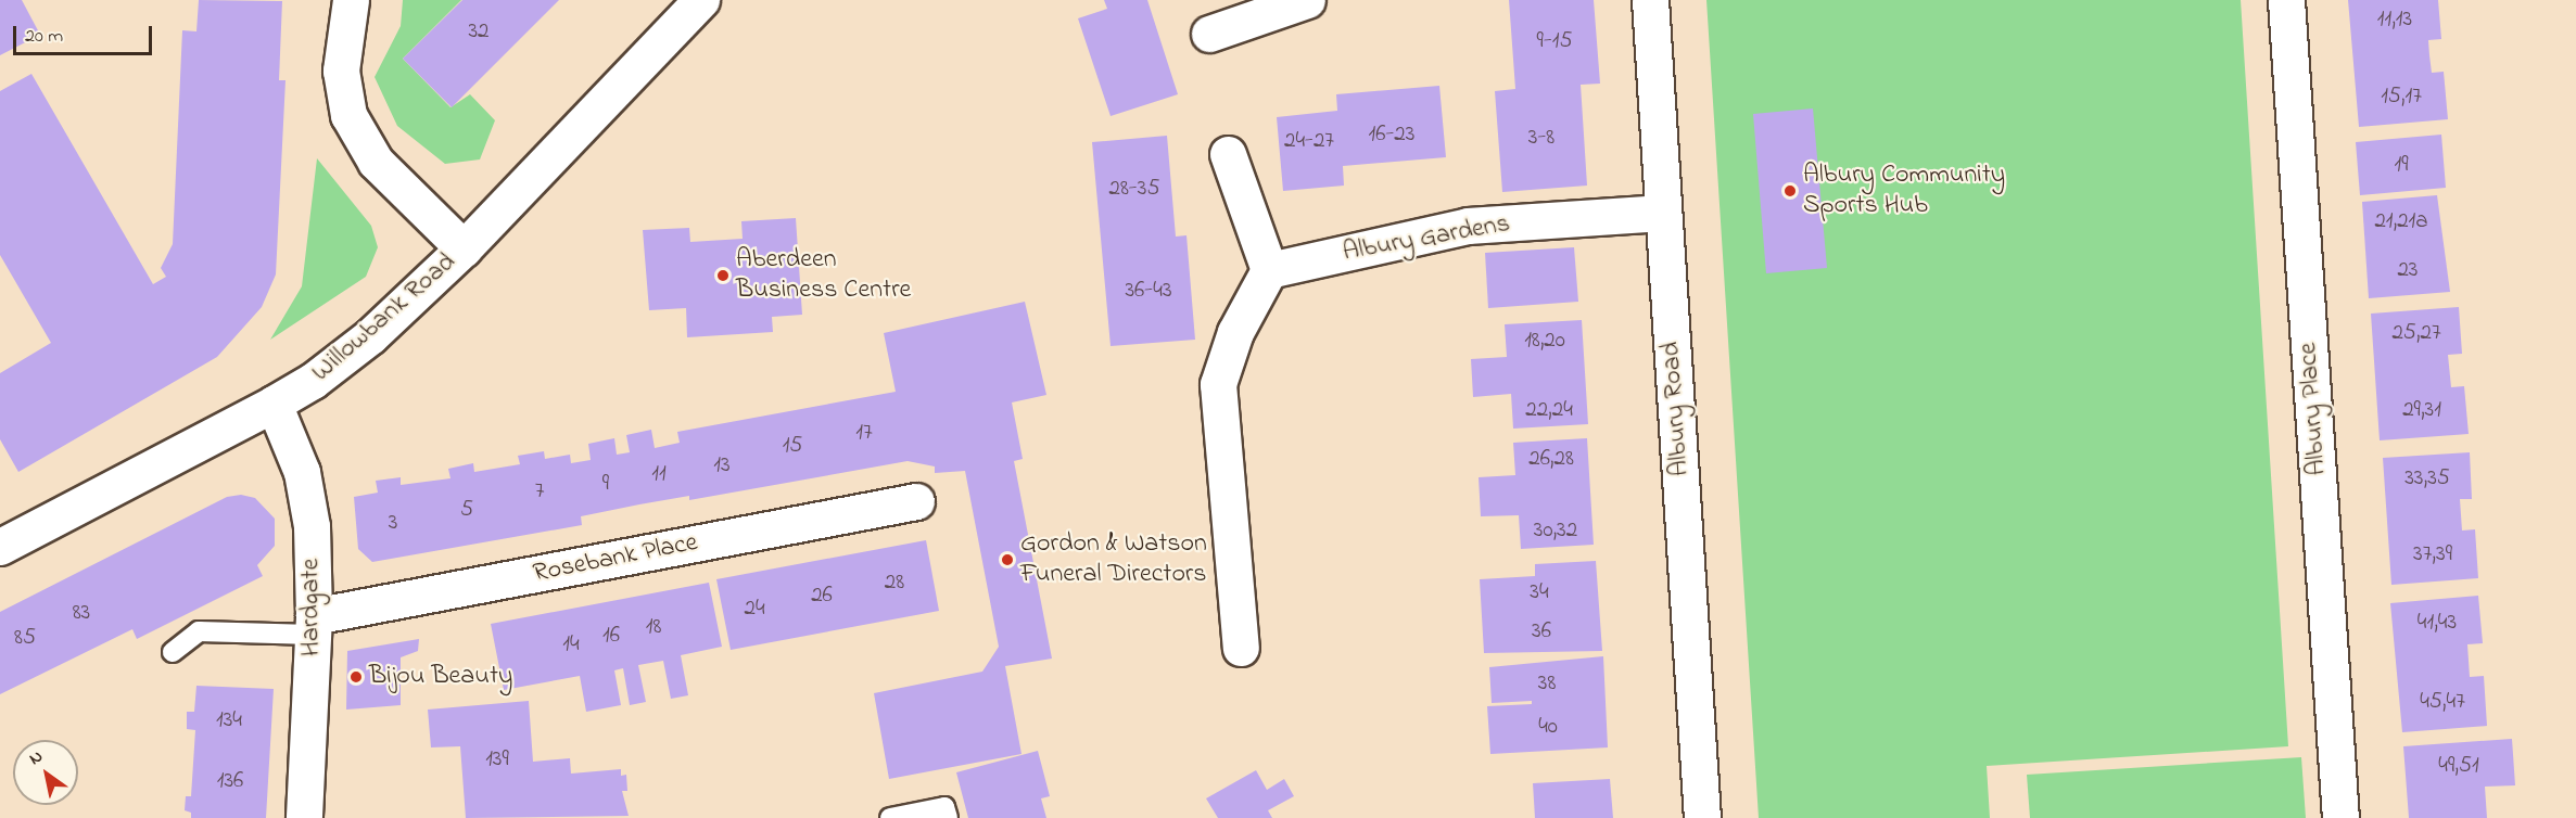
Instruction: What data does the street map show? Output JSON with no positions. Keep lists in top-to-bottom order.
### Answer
{
  "streets": {
    "street": [
      "Albury Gardens",
      "Willowbank Road",
      "Albury Road",
      "Albury Place",
      "Rosebank Place",
      "Hardgate"
    ]
  },
  "crossings": [
    ["Albury Gardens", "Albury Road"],
    ["Willowbank Road", "Hardgate"],
    ["Rosebank Place", "Hardgate"]
  ],
  "places": [
    "Albury Community Sports Hub",
    "Aberdeen Business Centre",
    "Gordon & Watson Funeral Directors",
    "Bijou Beauty"
  ],
  "house_numbers": [
    "11,13",
    "32",
    "9-15",
    "15,17",
    "16-23",
    "3-8",
    "24-27",
    "19",
    "28-35",
    "21,21a",
    "23",
    "36-43",
    "25,27",
    "18,20",
    "22,24",
    "29,31",
    "17",
    "15",
    "26,28",
    "13",
    "11",
    "33,35",
    "9",
    "7",
    "5",
    "3",
    "30,32",
    "37,39",
    "28",
    "34",
    "26",
    "24",
    "83",
    "41,43",
    "18",
    "36",
    "16",
    "85",
    "14",
    "38",
    "45,47",
    "134",
    "40",
    "139",
    "49,51",
    "136"
  ],
  "scale_bar": "20 m",
  "north": "top left"
}
